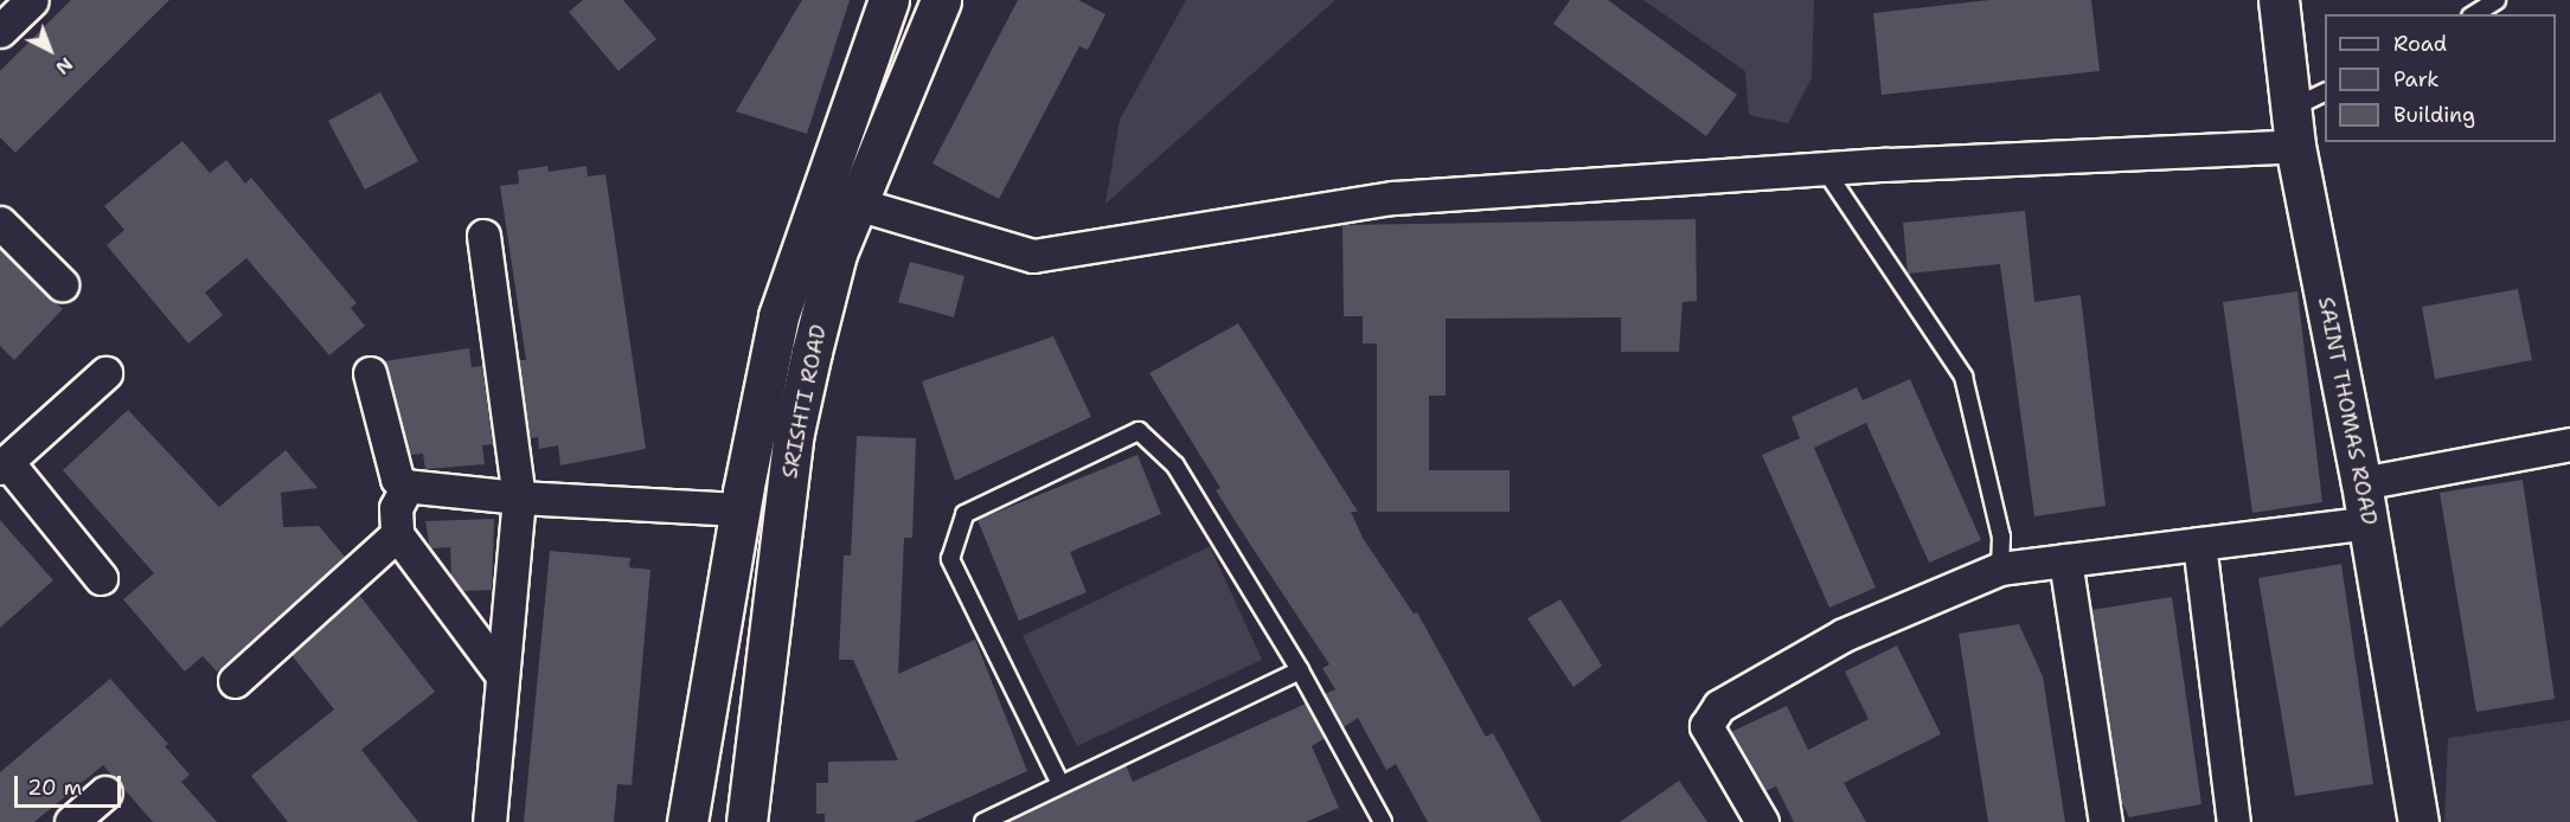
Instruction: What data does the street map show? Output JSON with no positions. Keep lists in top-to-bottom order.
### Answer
{
  "streets": {
    "main road": ["SRISHTI ROAD", "SAINT THOMAS ROAD"]
  },
  "legend": ["Road", "Park", "Building"],
  "scale_bar": "20 m",
  "north": "bottom right"
}
